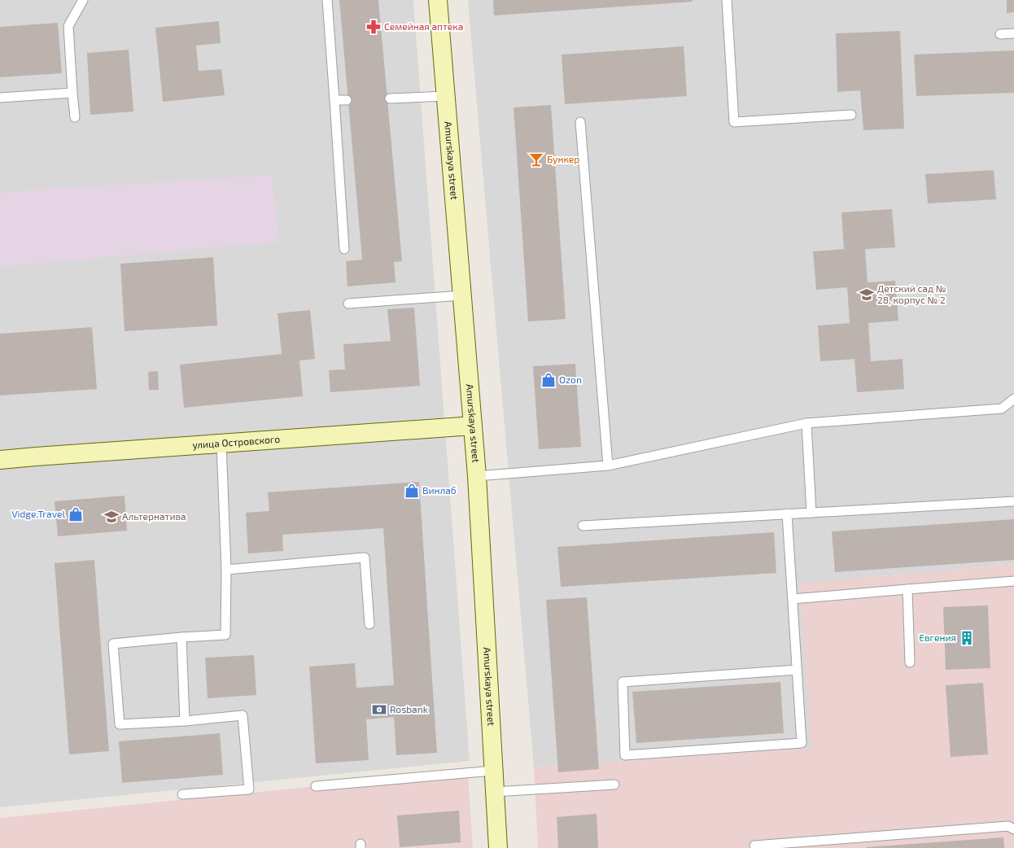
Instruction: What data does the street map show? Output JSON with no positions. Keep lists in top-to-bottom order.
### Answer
{
  "streets": {
    "street": ["Amurskaya street", "улица Островского"]
  },
  "crossings": [
    ["Amurskaya street", "улица Островского"]
  ],
  "places": {
    "pharmacy": ["Семейная аптека"],
    "bar": ["Бункер"],
    "school or university": ["Детский сад № 28, корпус № 2", "Альтернатива"],
    "shop": ["Ozon", "Винлаб", "Vidge.Travel"],
    "building": ["Евгения"],
    "bank": ["Rosbank"]
  }
}
